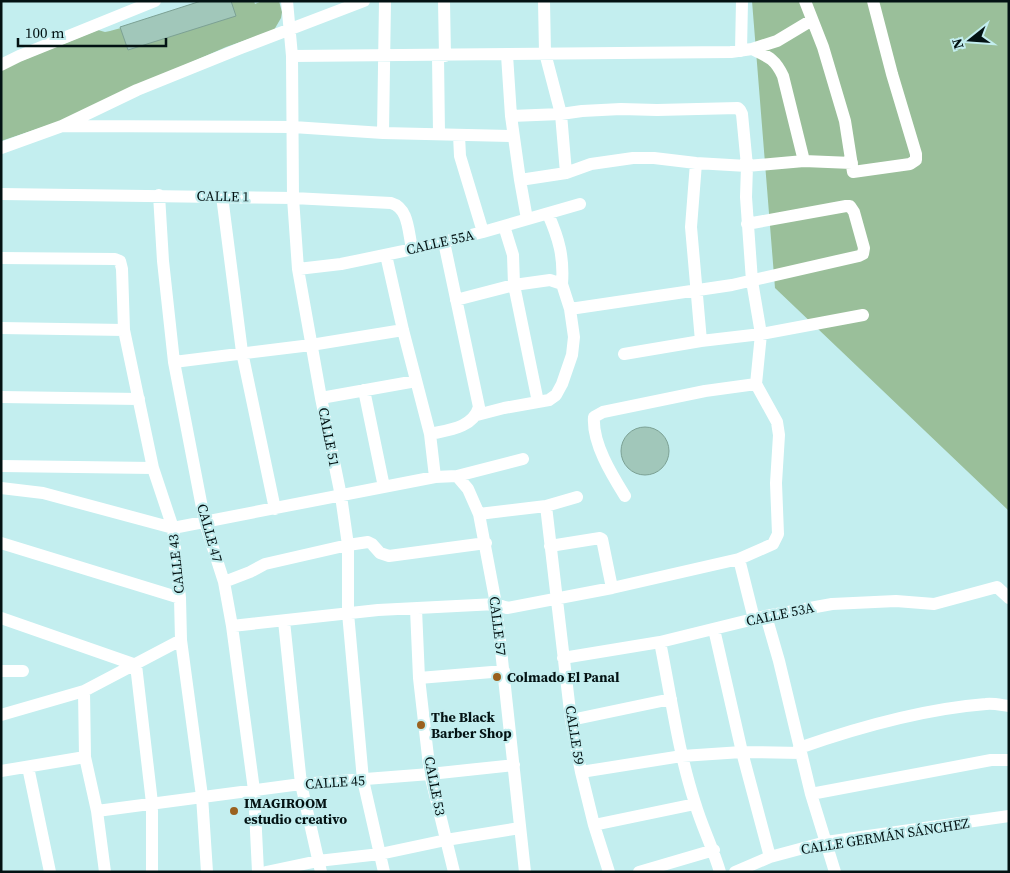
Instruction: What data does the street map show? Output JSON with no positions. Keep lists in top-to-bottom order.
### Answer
{
  "streets": {
    "street": [
      "CALLE 1",
      "CALLE 55A",
      "CALLE 51",
      "CALLE 47",
      "CALLE 43",
      "CALLE 53A",
      "CALLE 57",
      "CALLE 59",
      "CALLE 45",
      "CALLE 53",
      "CALLE GERMÁN SÁNCHEZ"
    ]
  },
  "crossings": [
    ["CALLE 1", "CALLE 55A"],
    ["CALLE 1", "CALLE 51"],
    ["CALLE 1", "CALLE 47"],
    ["CALLE 55A", "CALLE 51"],
    ["CALLE 51", "CALLE 45"],
    ["CALLE 47", "CALLE 45"],
    ["CALLE 43", "CALLE 45"],
    ["CALLE 53A", "CALLE 59"],
    ["CALLE 57", "CALLE 45"],
    ["CALLE 45", "CALLE 53"]
  ],
  "places": ["Colmado El Panal", "The Black Barber Shop", "IMAGIROOM estudio creativo"],
  "scale_bar": "100 m",
  "north": "left"
}
